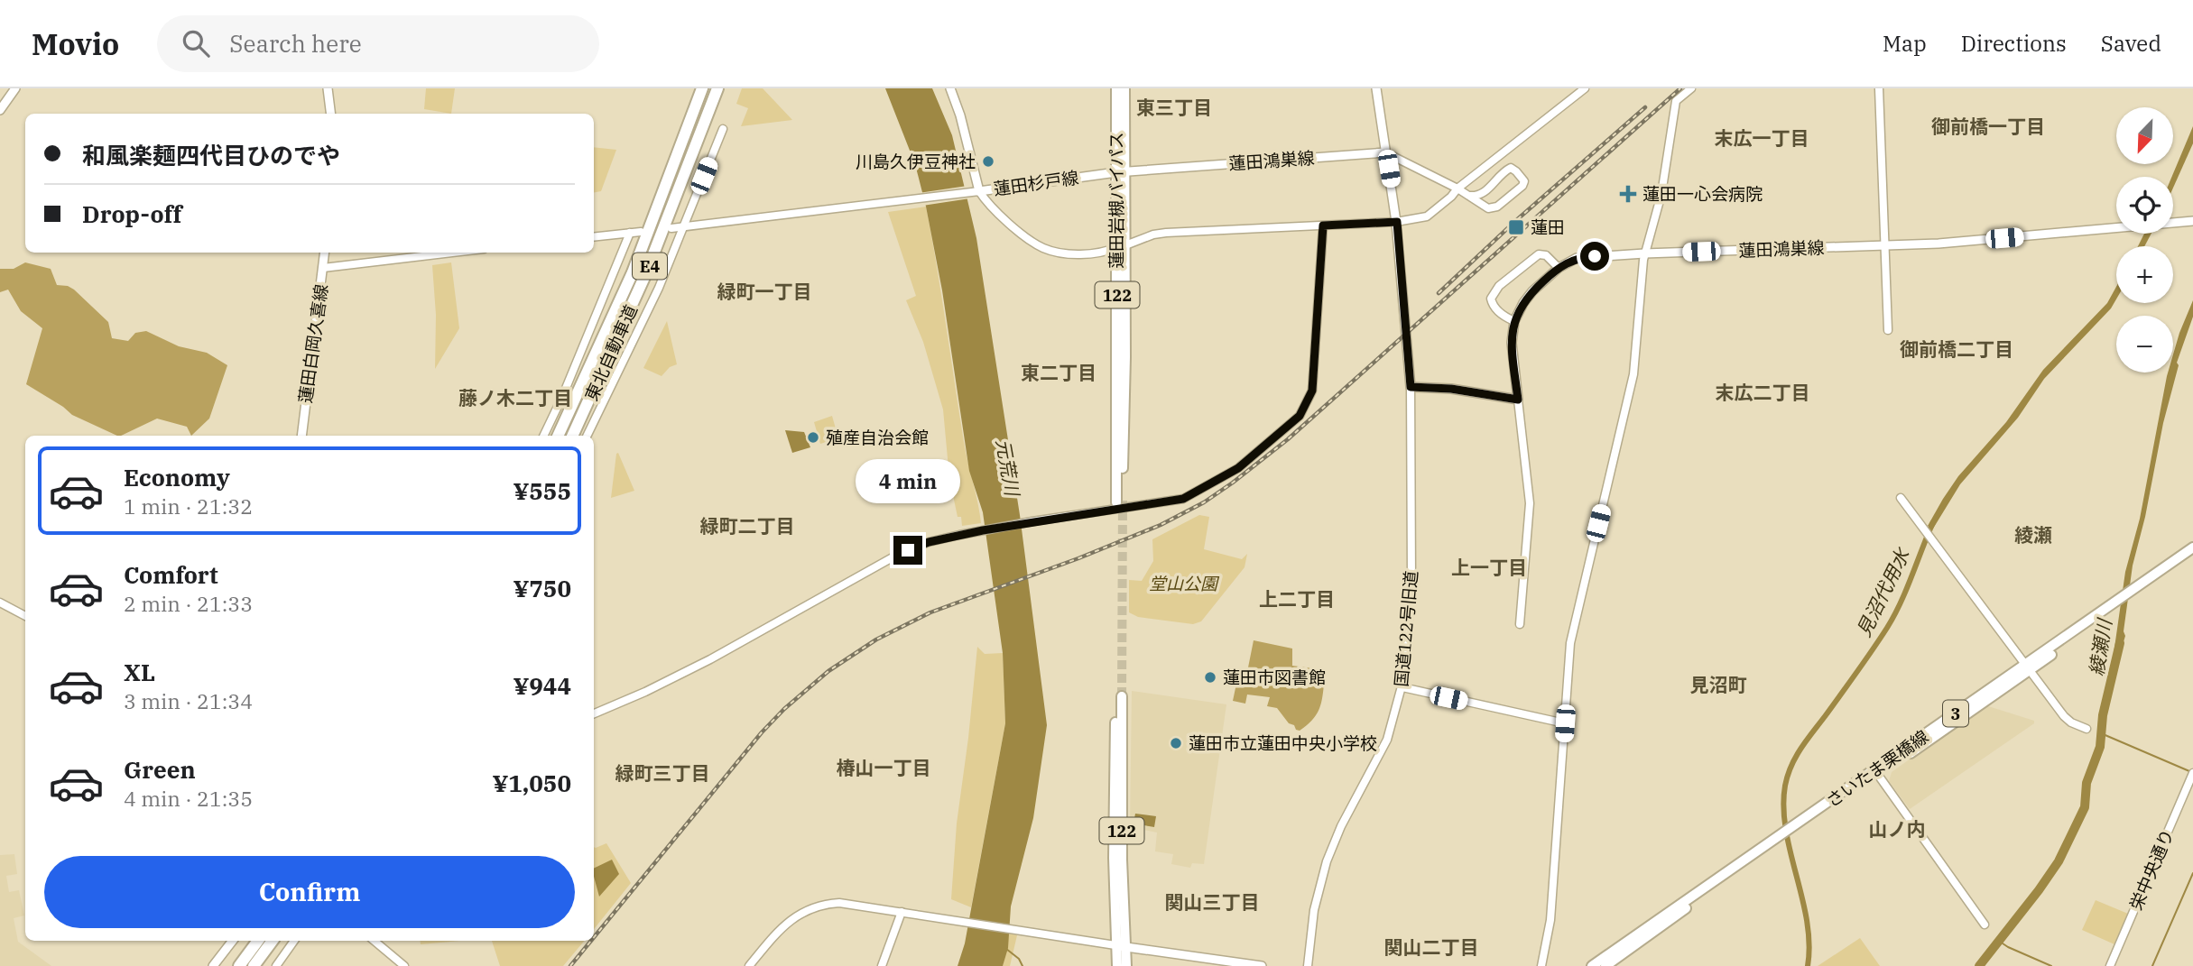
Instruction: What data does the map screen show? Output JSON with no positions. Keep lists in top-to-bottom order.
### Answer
{
  "streets": {
    "highway": ["E4", "東北自動車道"],
    "main road": [
      "蓮田鴻巣線",
      "蓮田杉戸線",
      "蓮田岩槻バイパス",
      "122",
      "蓮田白岡久喜線",
      "3",
      "さいたま栗橋線"
    ],
    "street": ["国道122号旧道", "栄中央通り"]
  },
  "crossings": [
    ["蓮田鴻巣線", "蓮田杉戸線"],
    ["蓮田鴻巣線", "蓮田岩槻バイパス"],
    ["蓮田杉戸線", "蓮田岩槻バイパス"]
  ],
  "districts": [
    "東三丁目",
    "御前橋一丁目",
    "末広一丁目",
    "緑町一丁目",
    "御前橋二丁目",
    "東二丁目",
    "末広二丁目",
    "藤ノ木二丁目",
    "緑町二丁目",
    "綾瀬",
    "上一丁目",
    "上二丁目",
    "見沼町",
    "椿山一丁目",
    "緑町三丁目",
    "山ノ内",
    "関山三丁目",
    "関山二丁目"
  ],
  "water": ["元荒川", "見沼代用水", "綾瀬川"],
  "parks": ["堂山公園"],
  "places": {
    "other": [
      "川島久伊豆神社",
      "殖産自治会館",
      "蓮田市図書館",
      "蓮田市立蓮田中央小学校"
    ],
    "health": ["蓮田一心会病院"],
    "transit": ["蓮田"]
  },
  "north": "bottom left",
  "page": {
    "header": "Movio",
    "search": "Search here",
    "nav": ["Map", "Directions", "Saved"],
    "map_buttons": ["+", "−"],
    "banner": ["和風楽麺四代目ひのでや", "Drop-off"],
    "list": [
      {
        "name": "Economy",
        "note": "1 min · 21:32",
        "value": "¥555"
      },
      {
        "name": "Comfort",
        "note": "2 min · 21:33",
        "value": "¥750"
      },
      {
        "name": "XL",
        "note": "3 min · 21:34",
        "value": "¥944"
      },
      {
        "name": "Green",
        "note": "4 min · 21:35",
        "value": "¥1,050"
      }
    ],
    "bubble": "4 min",
    "buttons": "Confirm"
  }
}
